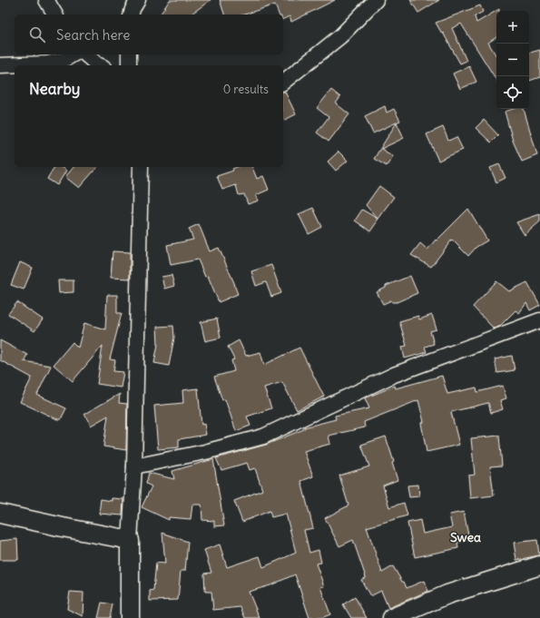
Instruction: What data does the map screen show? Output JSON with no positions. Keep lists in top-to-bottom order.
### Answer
{
  "districts": ["Swea"],
  "page": {
    "map_buttons": ["+", "−"],
    "search": "Search here",
    "heading": ["Nearby", "0 results"]
  }
}
